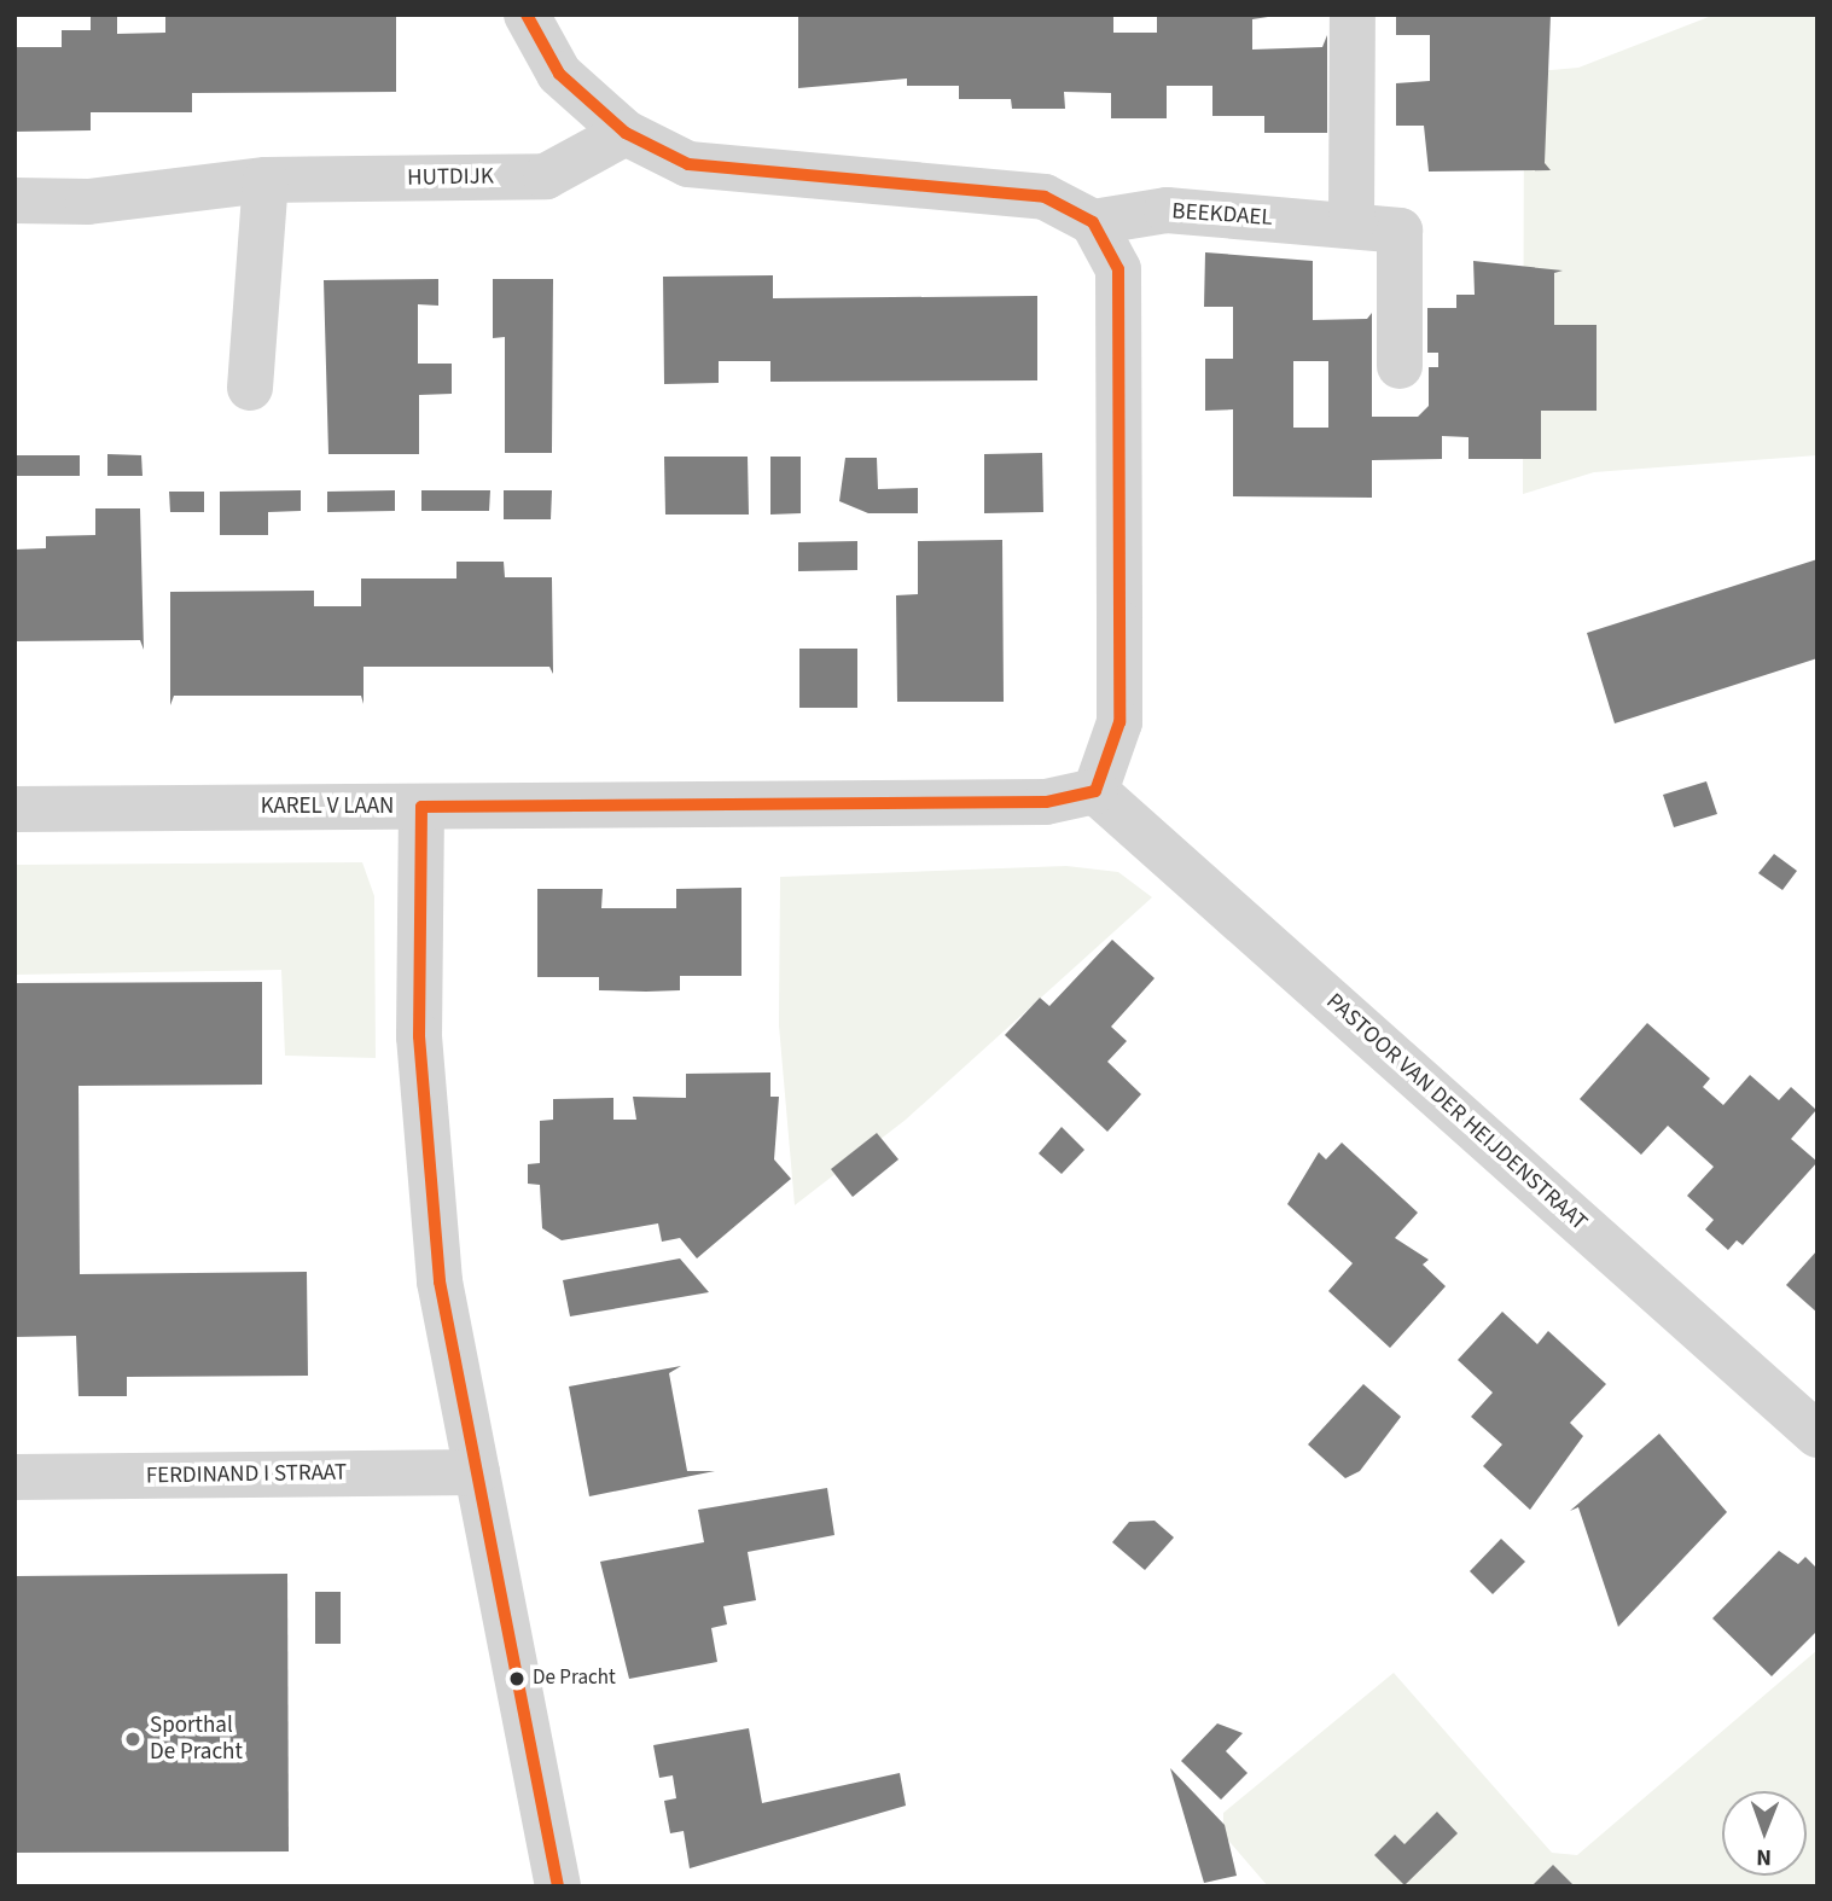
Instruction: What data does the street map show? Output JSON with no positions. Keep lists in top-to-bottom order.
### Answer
{
  "streets": {
    "street": [
      "HUTDIJK",
      "BEEKDAEL",
      "KAREL V LAAN",
      "PASTOOR VAN DER HEIJDENSTRAAT",
      "FERDINAND I STRAAT"
    ]
  },
  "crossings": [
    ["KAREL V LAAN", "PASTOOR VAN DER HEIJDENSTRAAT"]
  ],
  "places": ["De Pracht", "Sporthal De Pracht"],
  "north": "bottom"
}
